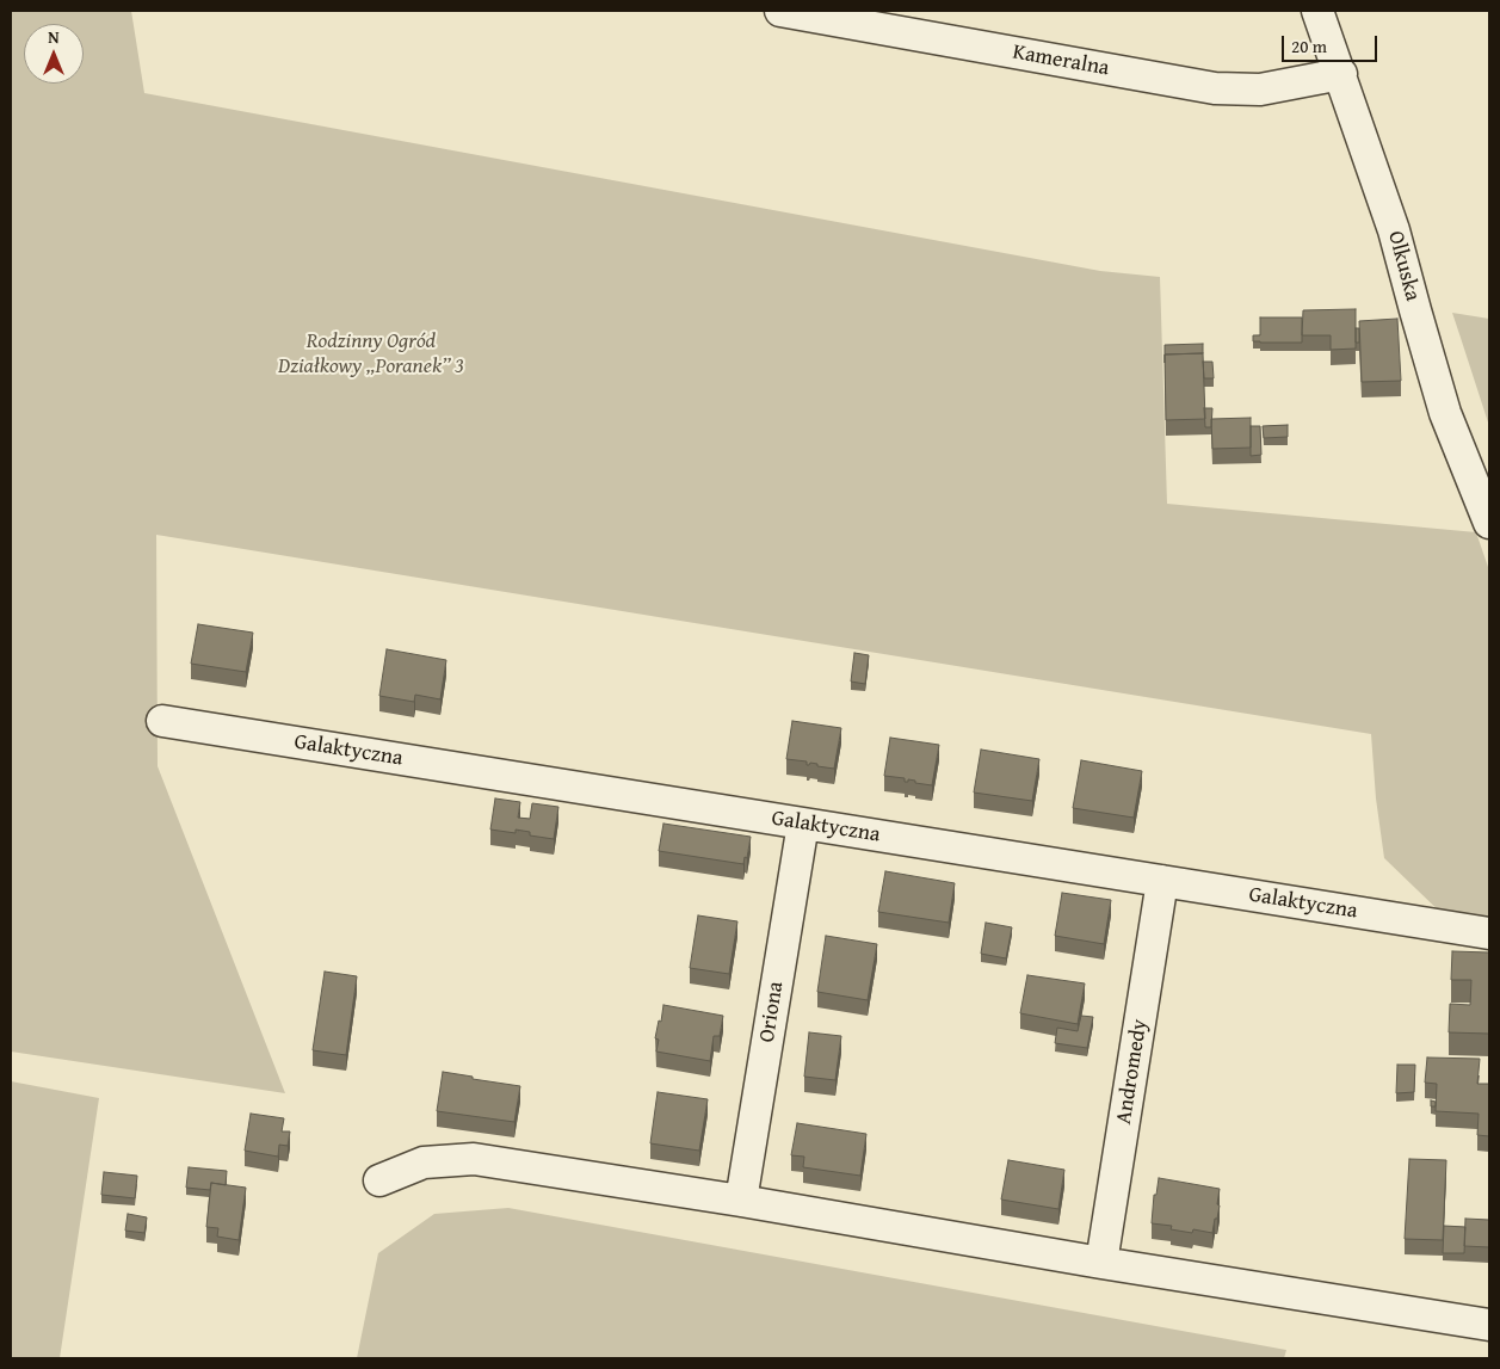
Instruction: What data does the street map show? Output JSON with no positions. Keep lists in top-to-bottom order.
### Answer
{
  "streets": {
    "street": [
      "Kameralna",
      "Olkuska",
      "Galaktyczna",
      "Oriona",
      "Andromedy"
    ]
  },
  "crossings": [
    ["Kameralna", "Olkuska"],
    ["Galaktyczna", "Oriona"],
    ["Galaktyczna", "Andromedy"]
  ],
  "parks": ["Rodzinny Ogród Działkowy „Poranek” 3"],
  "scale_bar": "20 m",
  "north": "top"
}
